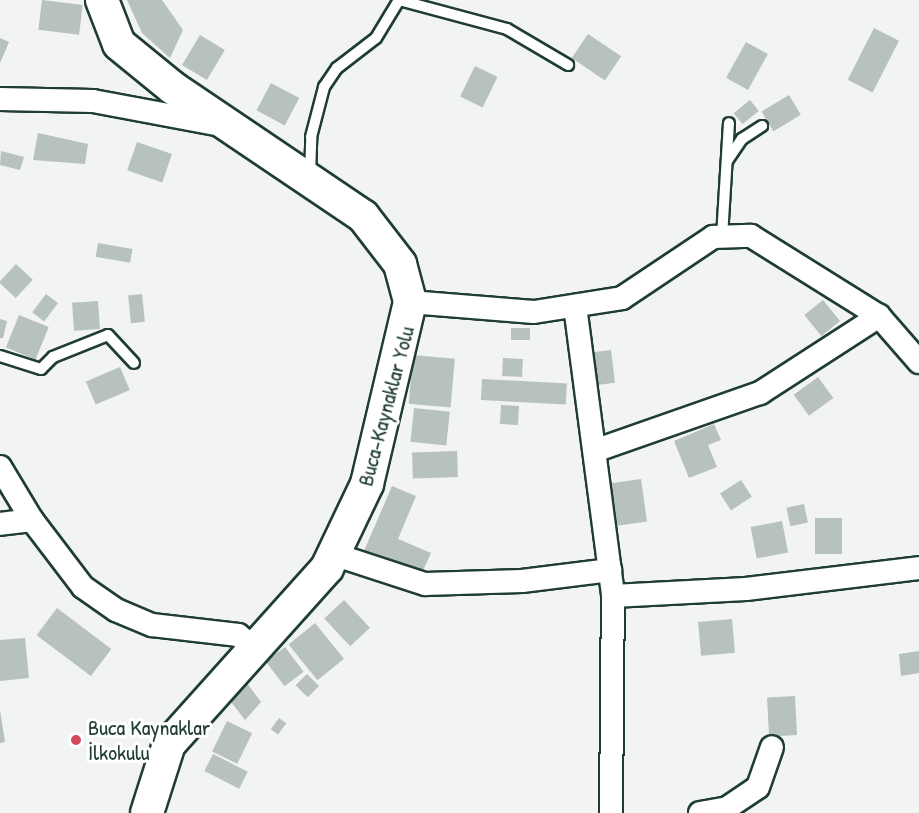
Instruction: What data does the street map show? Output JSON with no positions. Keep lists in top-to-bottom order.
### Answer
{
  "streets": {
    "street": ["Buca-Kaynaklar Yolu"]
  },
  "places": ["Buca Kaynaklar İlkokulu"]
}
